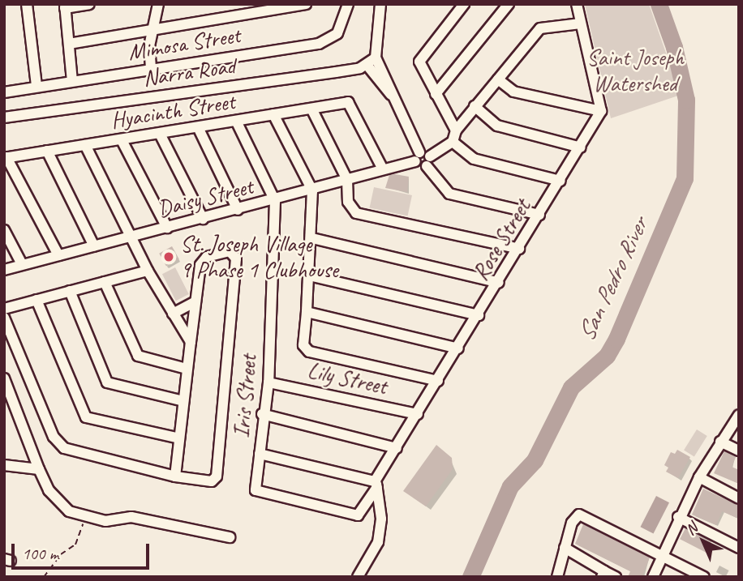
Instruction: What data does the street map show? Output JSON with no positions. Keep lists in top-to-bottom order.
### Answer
{
  "streets": {
    "street": [
      "Mimosa Street",
      "Narra Road",
      "Hyacinth Street",
      "Daisy Street",
      "Rose Street",
      "Lily Street",
      "Iris Street"
    ]
  },
  "crossings": [
    ["Hyacinth Street", "Daisy Street"],
    ["Daisy Street", "Iris Street"],
    ["Rose Street", "Lily Street"],
    ["Rose Street", "Iris Street"],
    ["Lily Street", "Iris Street"]
  ],
  "water": ["San Pedro River"],
  "parks": ["Saint Joseph Watershed"],
  "places": ["St. Joseph Village 9 Phase 1 Clubhouse"],
  "scale_bar": "100 m",
  "north": "top left"
}
